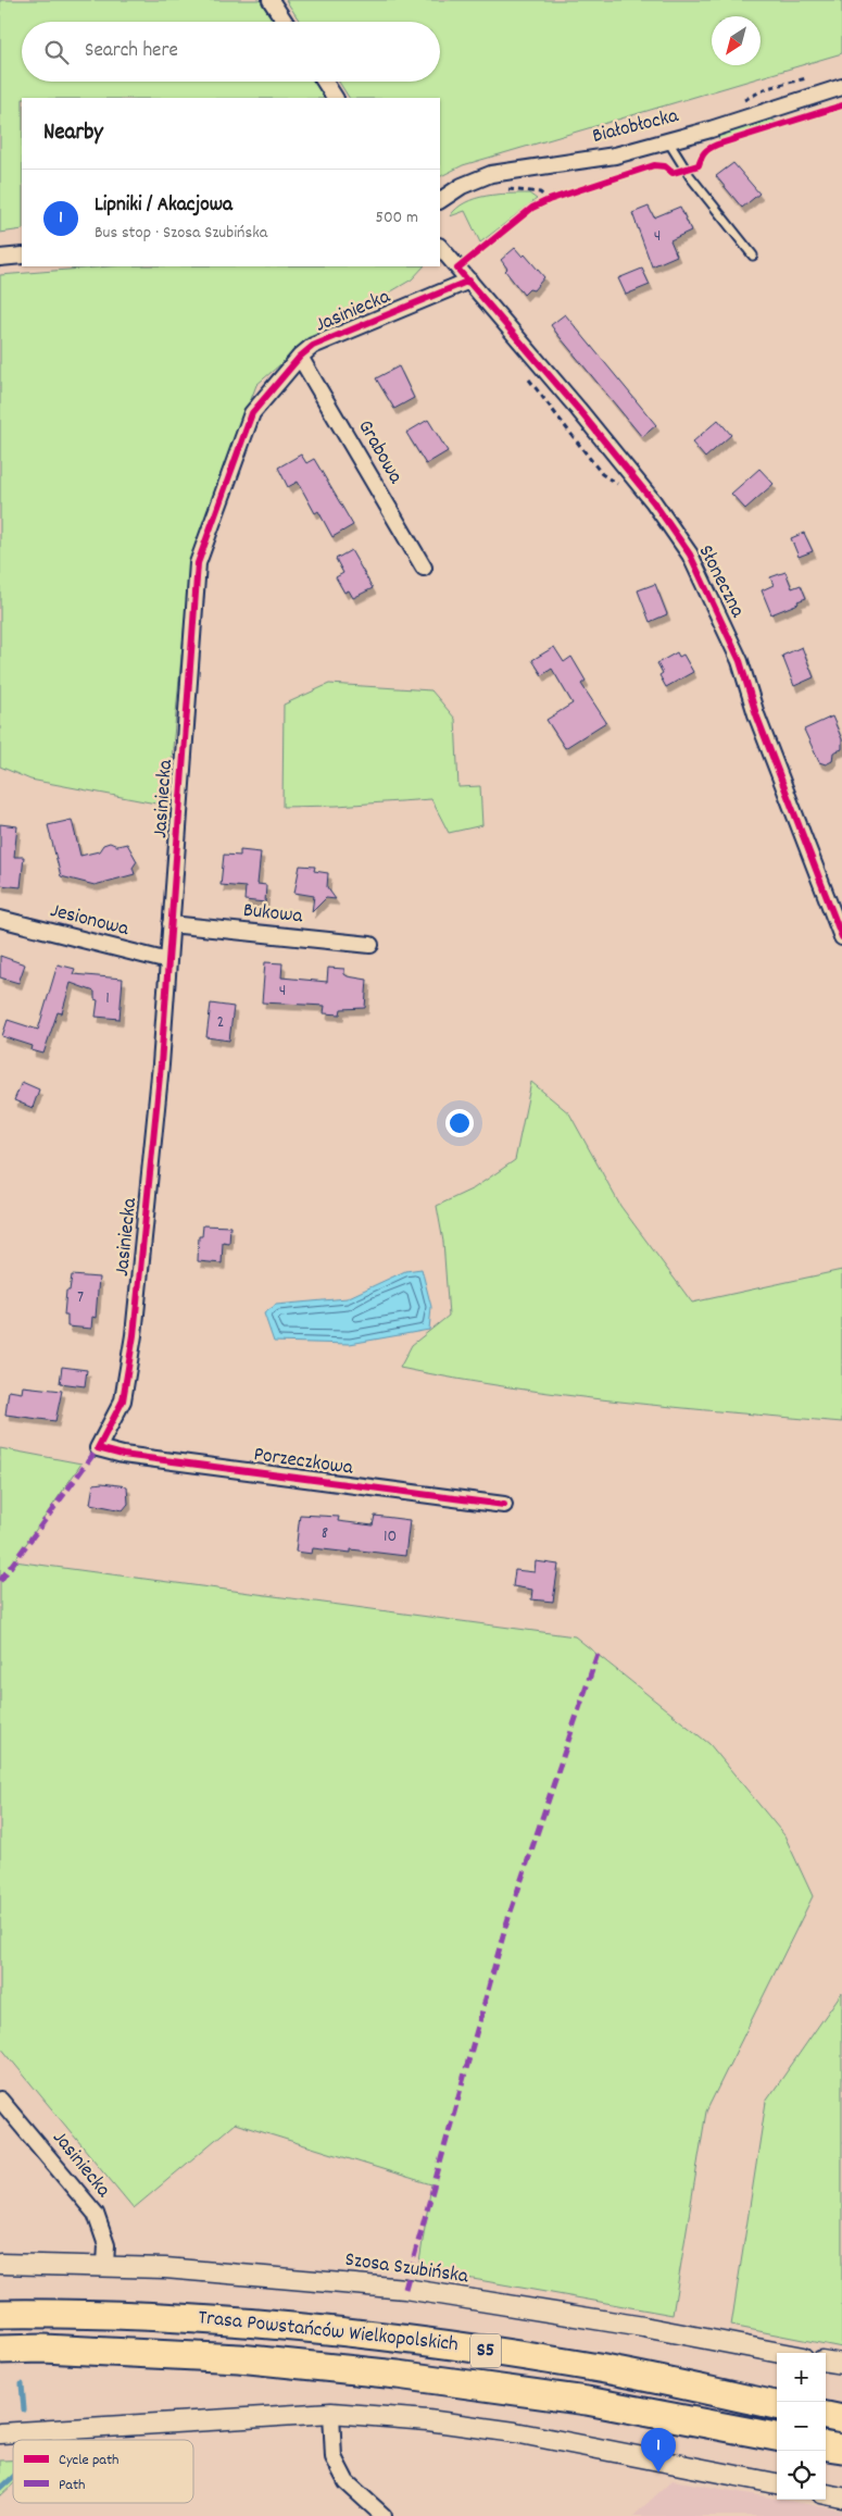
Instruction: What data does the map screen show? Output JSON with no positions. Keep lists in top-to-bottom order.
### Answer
{
  "streets": {
    "highway": ["Trasa Powstańców Wielkopolskich", "S5"],
    "street": [
      "Białobłocka",
      "Jasiniecka",
      "Grabowa",
      "Słoneczna",
      "Bukowa",
      "Jesionowa",
      "Porzeczkowa",
      "Szosa Szubińska"
    ]
  },
  "crossings": [
    ["Jasiniecka", "Grabowa"],
    ["Jasiniecka", "Słoneczna"],
    ["Jasiniecka", "Bukowa"],
    ["Jasiniecka", "Jesionowa"],
    ["Jasiniecka", "Porzeczkowa"],
    ["Jasiniecka", "Szosa Szubińska"]
  ],
  "house_numbers": [
    "4",
    "4",
    "1",
    "2",
    "7",
    "8",
    "10"
  ],
  "legend": ["Cycle path", "Path"],
  "north": "bottom left",
  "page": {
    "search": "Search here",
    "heading": "Nearby",
    "list": [
      {
        "mark": "1",
        "name": "Lipniki / Akacjowa",
        "note": "Bus stop · Szosa Szubińska",
        "value": "500 m"
      }
    ],
    "map_buttons": ["+", "−"],
    "pins": "1"
  }
}
